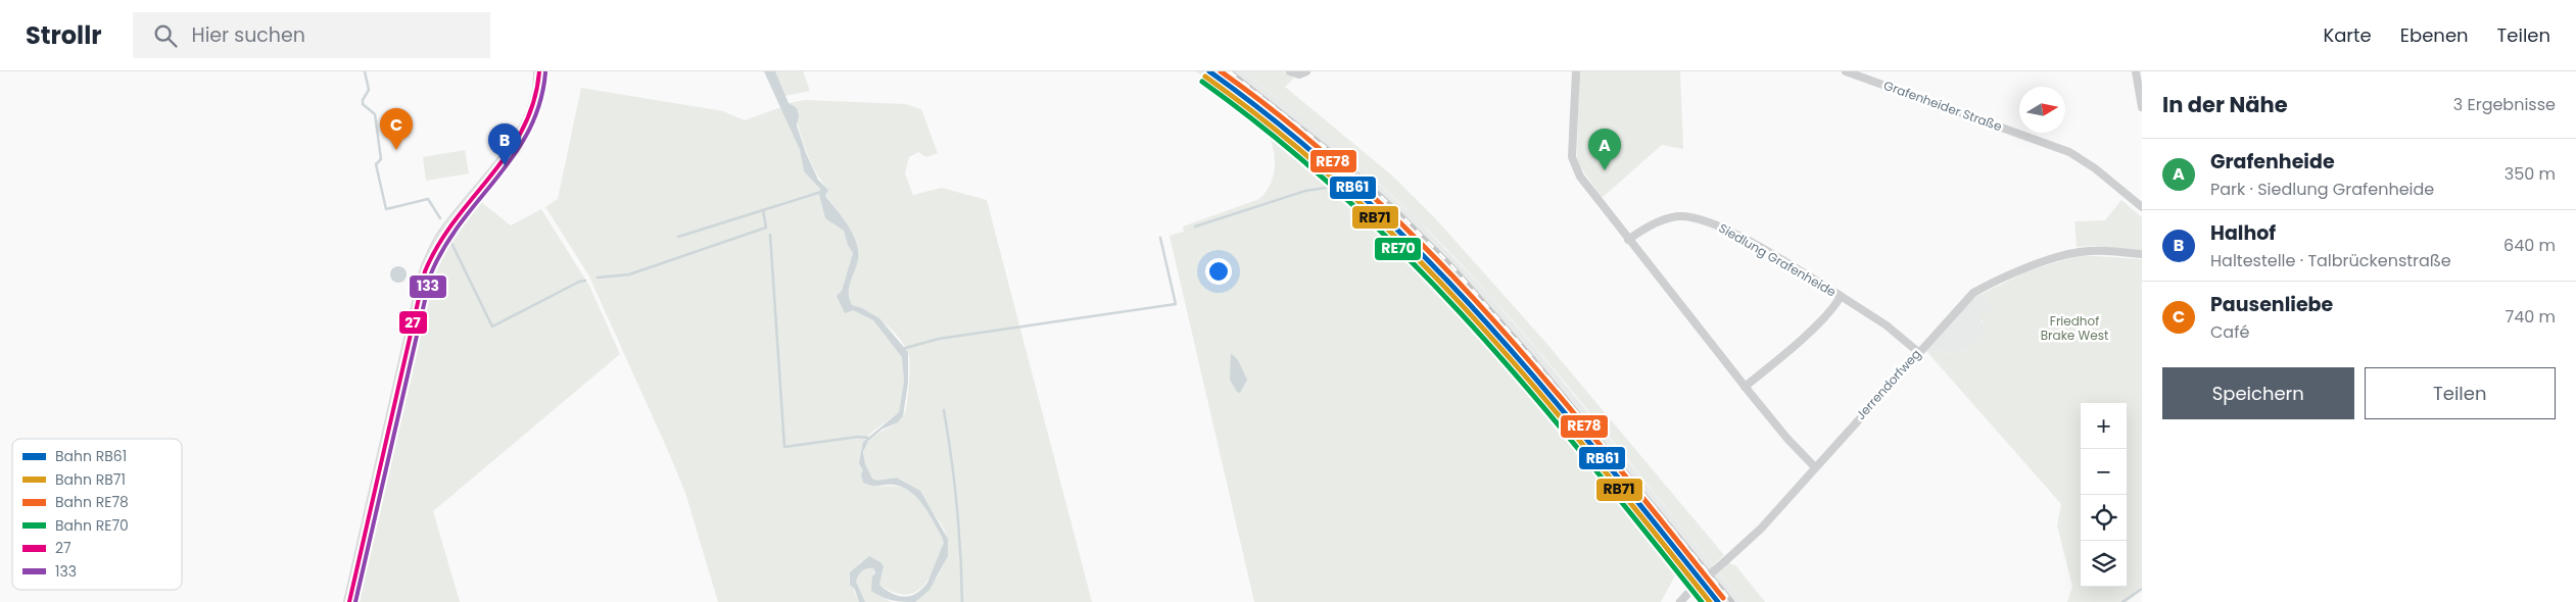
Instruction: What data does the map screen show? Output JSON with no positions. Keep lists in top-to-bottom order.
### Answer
{
  "streets": {
    "street": ["Grafenheider Straße", "Siedlung Grafenheide", "Jerrendorfweg"]
  },
  "crossings": [
    ["Siedlung Grafenheide", "Jerrendorfweg"]
  ],
  "parks": ["Friedhof Brake West"],
  "lines": [
    "rail line RB61",
    "rail line RE78",
    "transit line 27",
    "transit line 133",
    "rail line RB71",
    "rail line RE70"
  ],
  "legend": [
    "Bahn RB61",
    "Bahn RB71",
    "Bahn RE78",
    "Bahn RE70",
    "27",
    "133"
  ],
  "north": "right",
  "page": {
    "header": "Strollr",
    "search": "Hier suchen",
    "nav": ["Karte", "Ebenen", "Teilen"],
    "heading": ["In der Nähe", "3 Ergebnisse"],
    "pins": ["C", "B", "A"],
    "list": [
      {
        "mark": "A",
        "name": "Grafenheide",
        "note": "Park · Siedlung Grafenheide",
        "value": "350 m"
      },
      {
        "mark": "B",
        "name": "Halhof",
        "note": "Haltestelle · Talbrückenstraße",
        "value": "640 m"
      },
      {
        "mark": "C",
        "name": "Pausenliebe",
        "note": "Café",
        "value": "740 m"
      }
    ],
    "buttons": ["Speichern", "Teilen"],
    "map_buttons": ["+", "−"]
  }
}
